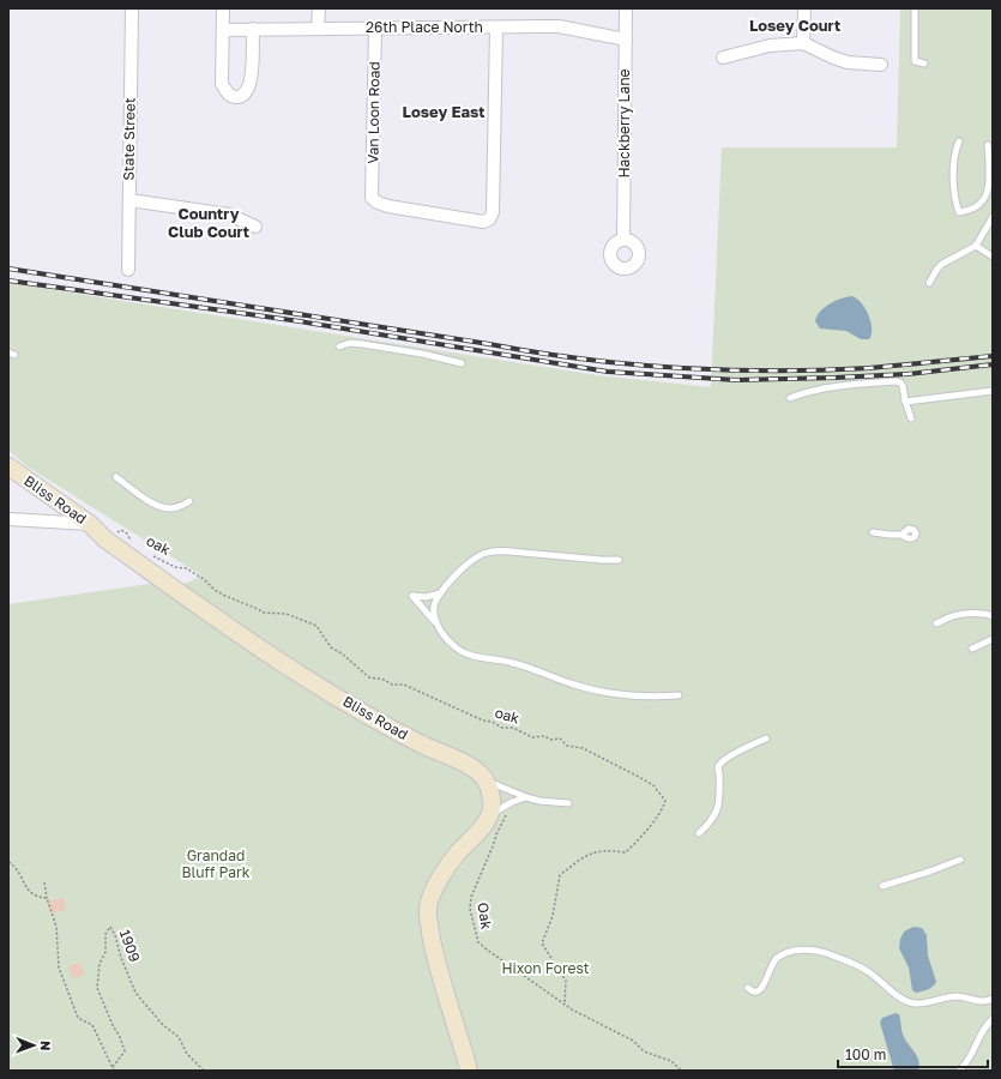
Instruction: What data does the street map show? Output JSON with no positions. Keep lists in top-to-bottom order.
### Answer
{
  "streets": {
    "street": [
      "26th Place North",
      "Van Loon Road",
      "Hackberry Lane",
      "State Street",
      "Bliss Road"
    ],
    "path": ["oak", "Oak", "1909"]
  },
  "crossings": [
    ["26th Place North", "Van Loon Road"],
    ["26th Place North", "Hackberry Lane"],
    ["Bliss Road", "oak"],
    ["oak", "Oak"]
  ],
  "districts": ["Losey Court", "Losey East", "Country Club Court"],
  "parks": ["Grandad Bluff Park", "Hixon Forest"],
  "scale_bar": "100 m",
  "north": "right"
}
